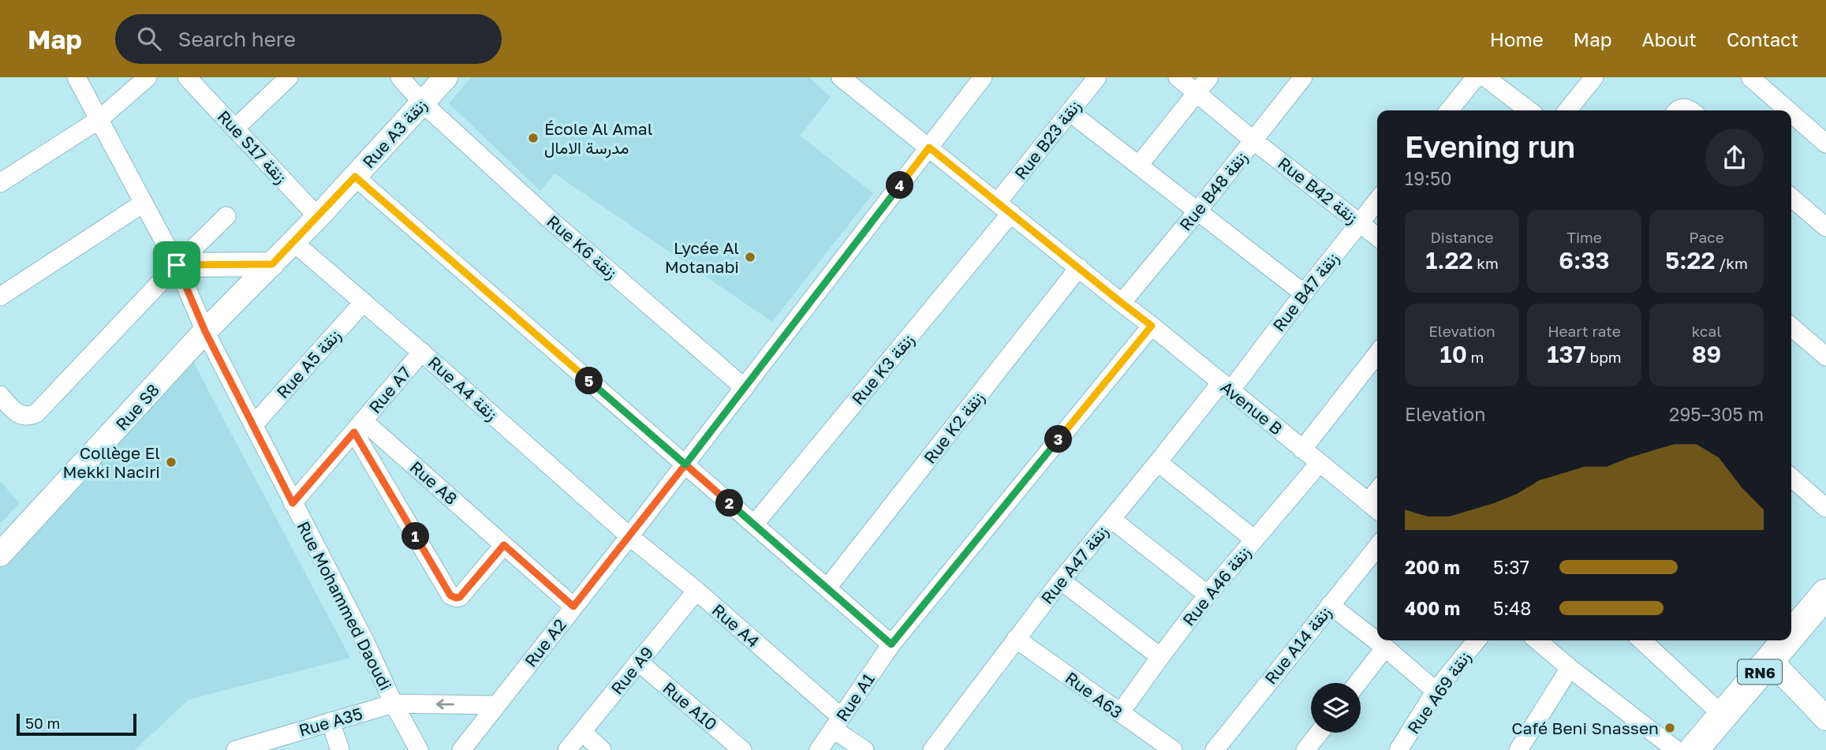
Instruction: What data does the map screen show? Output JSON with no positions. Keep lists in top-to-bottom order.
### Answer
{
  "streets": {
    "main road": ["RN6"],
    "street": [
      "Rue A3 زنقة",
      "Rue B23 زنقة",
      "Rue S17 زنقة",
      "Rue B42 زنقة",
      "Rue B48 زنقة",
      "Rue K6 زنقة",
      "Rue B47 زنقة",
      "Rue A5 زنقة",
      "Rue K3 زنقة",
      "Rue A4 زنقة",
      "Rue A7",
      "Rue S8",
      "Avenue B",
      "Rue K2 زنقة",
      "Rue A8",
      "Rue A47 زنقة",
      "Rue A46 زنقة",
      "Rue Mohammed Daoudi",
      "Rue A4",
      "Rue A2",
      "Rue A14 زنقة",
      "Rue A9",
      "Rue A69 زنقة",
      "Rue A63",
      "Rue A1",
      "Rue A10",
      "Rue A35"
    ]
  },
  "crossings": [
    ["Rue A3 زنقة", "Rue S17 زنقة"],
    ["Rue A3 زنقة", "Rue K6 زنقة"],
    ["Rue A3 زنقة", "Rue A4 زنقة"],
    ["Rue A3 زنقة", "Rue S8"],
    ["Rue A3 زنقة", "Rue Mohammed Daoudi"],
    ["Rue B23 زنقة", "Rue K3 زنقة"],
    ["Rue B23 زنقة", "Avenue B"],
    ["Rue B42 زنقة", "Rue B48 زنقة"],
    ["Rue B42 زنقة", "Rue B47 زنقة"],
    ["Rue B48 زنقة", "Avenue B"],
    ["Rue K6 زنقة", "Rue A2"],
    ["Rue B47 زنقة", "Avenue B"],
    ["Rue B47 زنقة", "Rue A47 زنقة"],
    ["Rue A5 زنقة", "Rue A4 زنقة"],
    ["Rue A5 زنقة", "Rue Mohammed Daoudi"],
    ["Rue K3 زنقة", "Avenue B"],
    ["Rue A4 زنقة", "Rue A7"],
    ["Rue A4 زنقة", "Rue A4"],
    ["Rue A4 زنقة", "Rue A2"],
    ["Rue A7", "Rue A8"],
    ["Rue A7", "Rue Mohammed Daoudi"],
    ["Rue S8", "Rue Mohammed Daoudi"],
    ["Avenue B", "Rue K2 زنقة"],
    ["Avenue B", "Rue A47 زنقة"],
    ["Avenue B", "Rue A46 زنقة"],
    ["Avenue B", "Rue A2"],
    ["Avenue B", "Rue A1"],
    ["Rue A8", "Rue A2"],
    ["Rue A47 زنقة", "Rue A63"],
    ["Rue A46 زنقة", "Rue A63"],
    ["Rue Mohammed Daoudi", "Rue A35"],
    ["Rue A4", "Rue A2"],
    ["Rue A4", "Rue A9"],
    ["Rue A4", "Rue A1"],
    ["Rue A2", "Rue A35"],
    ["Rue A9", "Rue A10"]
  ],
  "one_way": ["Rue A35"],
  "places": [
    "École Al Amal مدرسة الامال",
    "Lycée Al Motanabi",
    "Collège El Mekki Naciri",
    "Café Beni Snassen"
  ],
  "scale_bar": "50 m",
  "page": {
    "header": "Map",
    "search": "Search here",
    "nav": [
      "Home",
      "Map",
      "About",
      "Contact"
    ],
    "heading": ["Evening run", "19:50"],
    "pins": [
      "4",
      "5",
      "3",
      "2",
      "1"
    ],
    "stats": [
      ["Distance", "1.22 km"],
      ["Time", "6:33"],
      ["Pace", "5:22 /km"],
      ["Elevation", "10 m"],
      ["Heart rate", "137 bpm"],
      ["kcal", "89"]
    ],
    "chart": ["Elevation", "295–305 m"],
    "list": [
      {
        "name": "200 m",
        "note": "5:37"
      },
      {
        "name": "400 m",
        "note": "5:48"
      }
    ],
    "scale": "50 m"
  }
}
